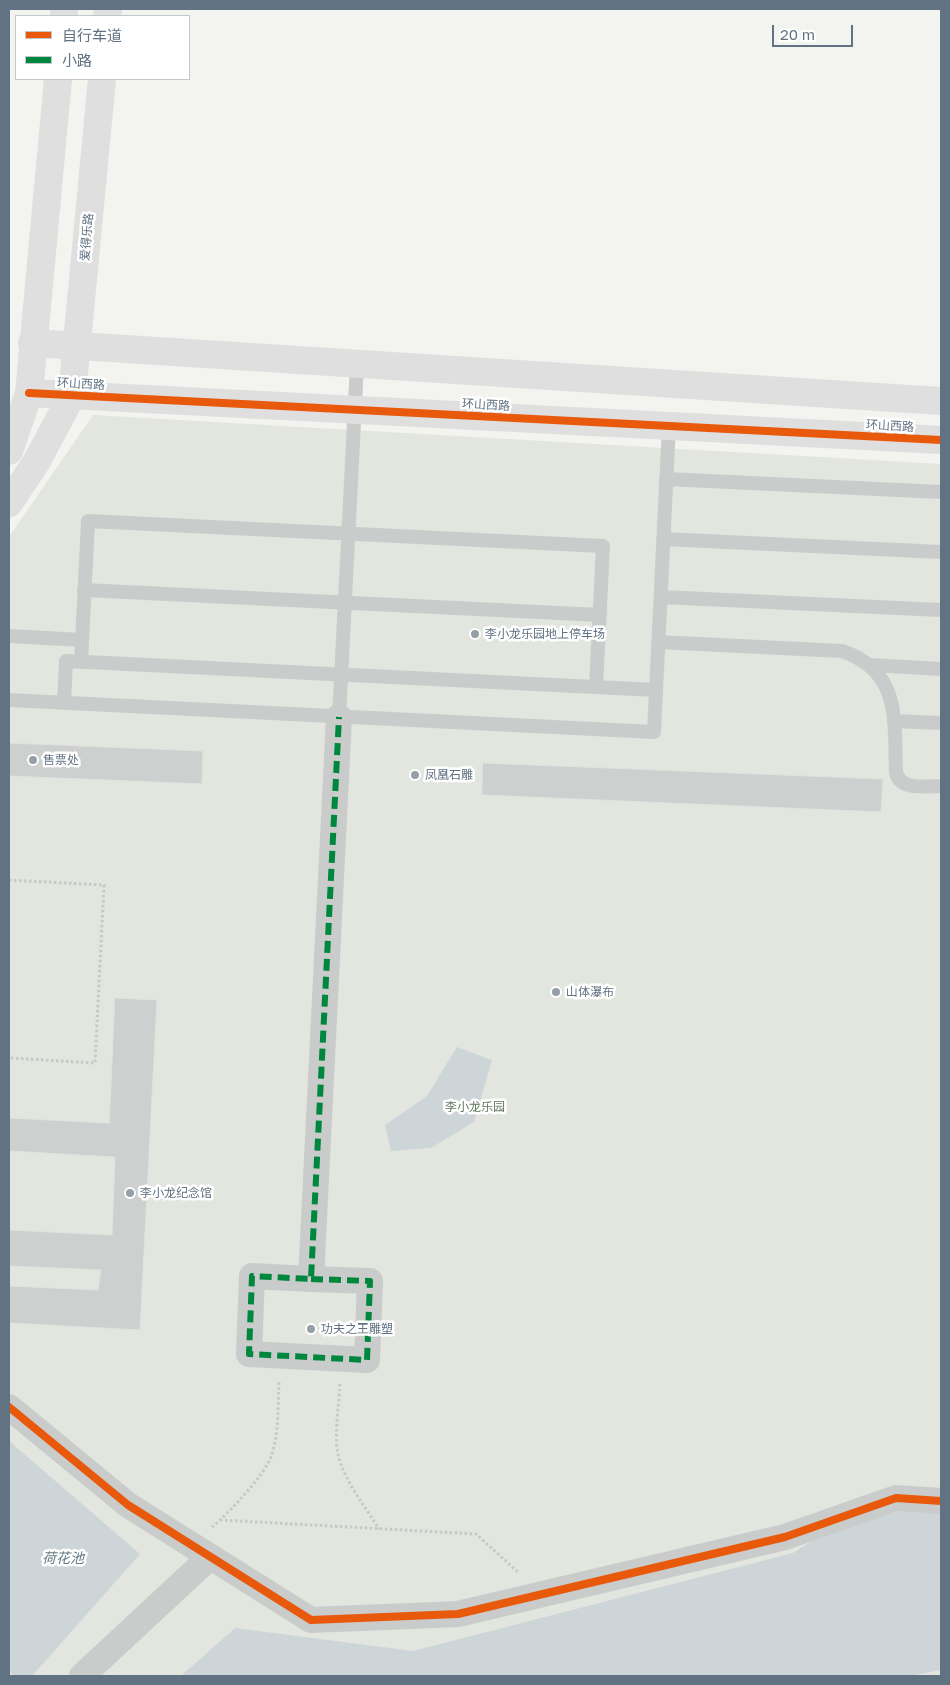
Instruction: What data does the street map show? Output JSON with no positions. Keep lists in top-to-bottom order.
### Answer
{
  "streets": {
    "street": ["爱得乐路", "环山西路"]
  },
  "crossings": [
    ["爱得乐路", "环山西路"]
  ],
  "water": ["荷花池"],
  "parks": ["李小龙乐园"],
  "places": [
    "李小龙乐园地上停车场",
    "售票处",
    "凤凰石雕",
    "山体瀑布",
    "李小龙纪念馆",
    "功夫之王雕塑"
  ],
  "legend": ["自行车道", "小路"],
  "scale_bar": "20 m"
}
